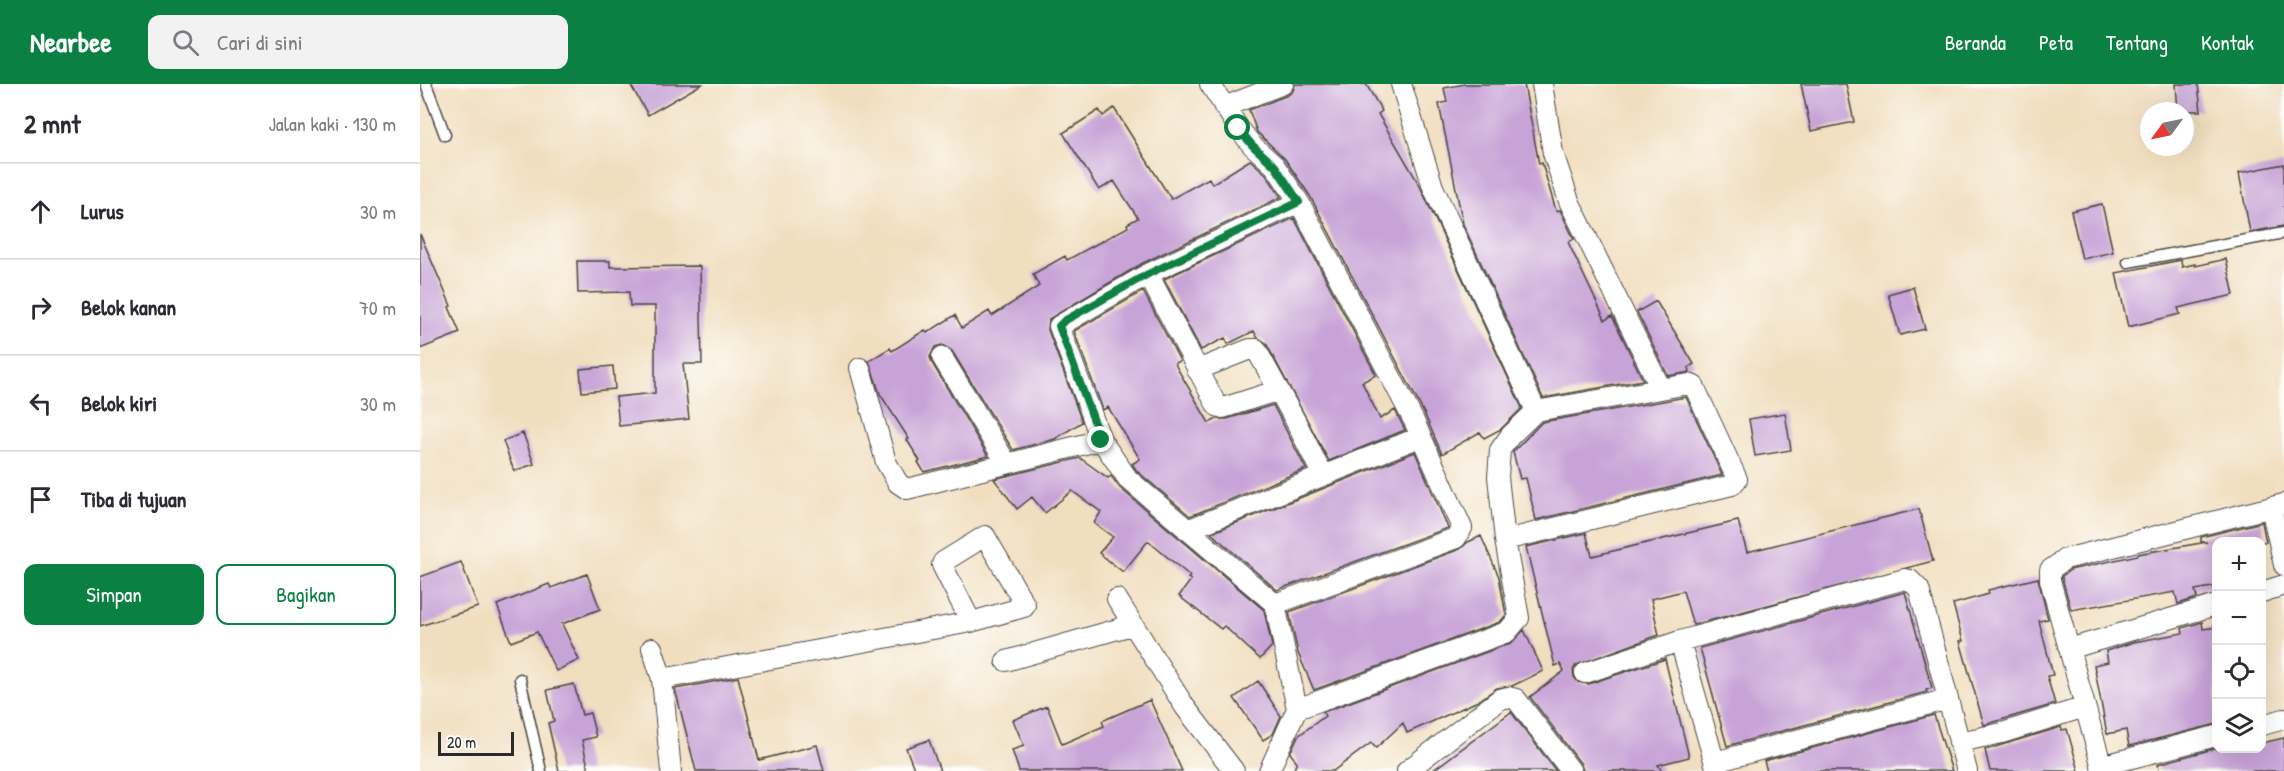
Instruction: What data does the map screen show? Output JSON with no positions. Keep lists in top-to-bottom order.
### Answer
{
  "scale_bar": "20 m",
  "north": "bottom left",
  "page": {
    "header": "Nearbee",
    "search": "Cari di sini",
    "nav": [
      "Beranda",
      "Peta",
      "Tentang",
      "Kontak"
    ],
    "heading": ["2 mnt", "Jalan kaki · 130 m"],
    "list": [
      ["Lurus", "30 m"],
      ["Belok kanan", "70 m"],
      ["Belok kiri", "30 m"],
      "Tiba di tujuan"
    ],
    "map_buttons": ["+", "−"],
    "buttons": ["Simpan", "Bagikan"],
    "scale": "20 m"
  }
}
